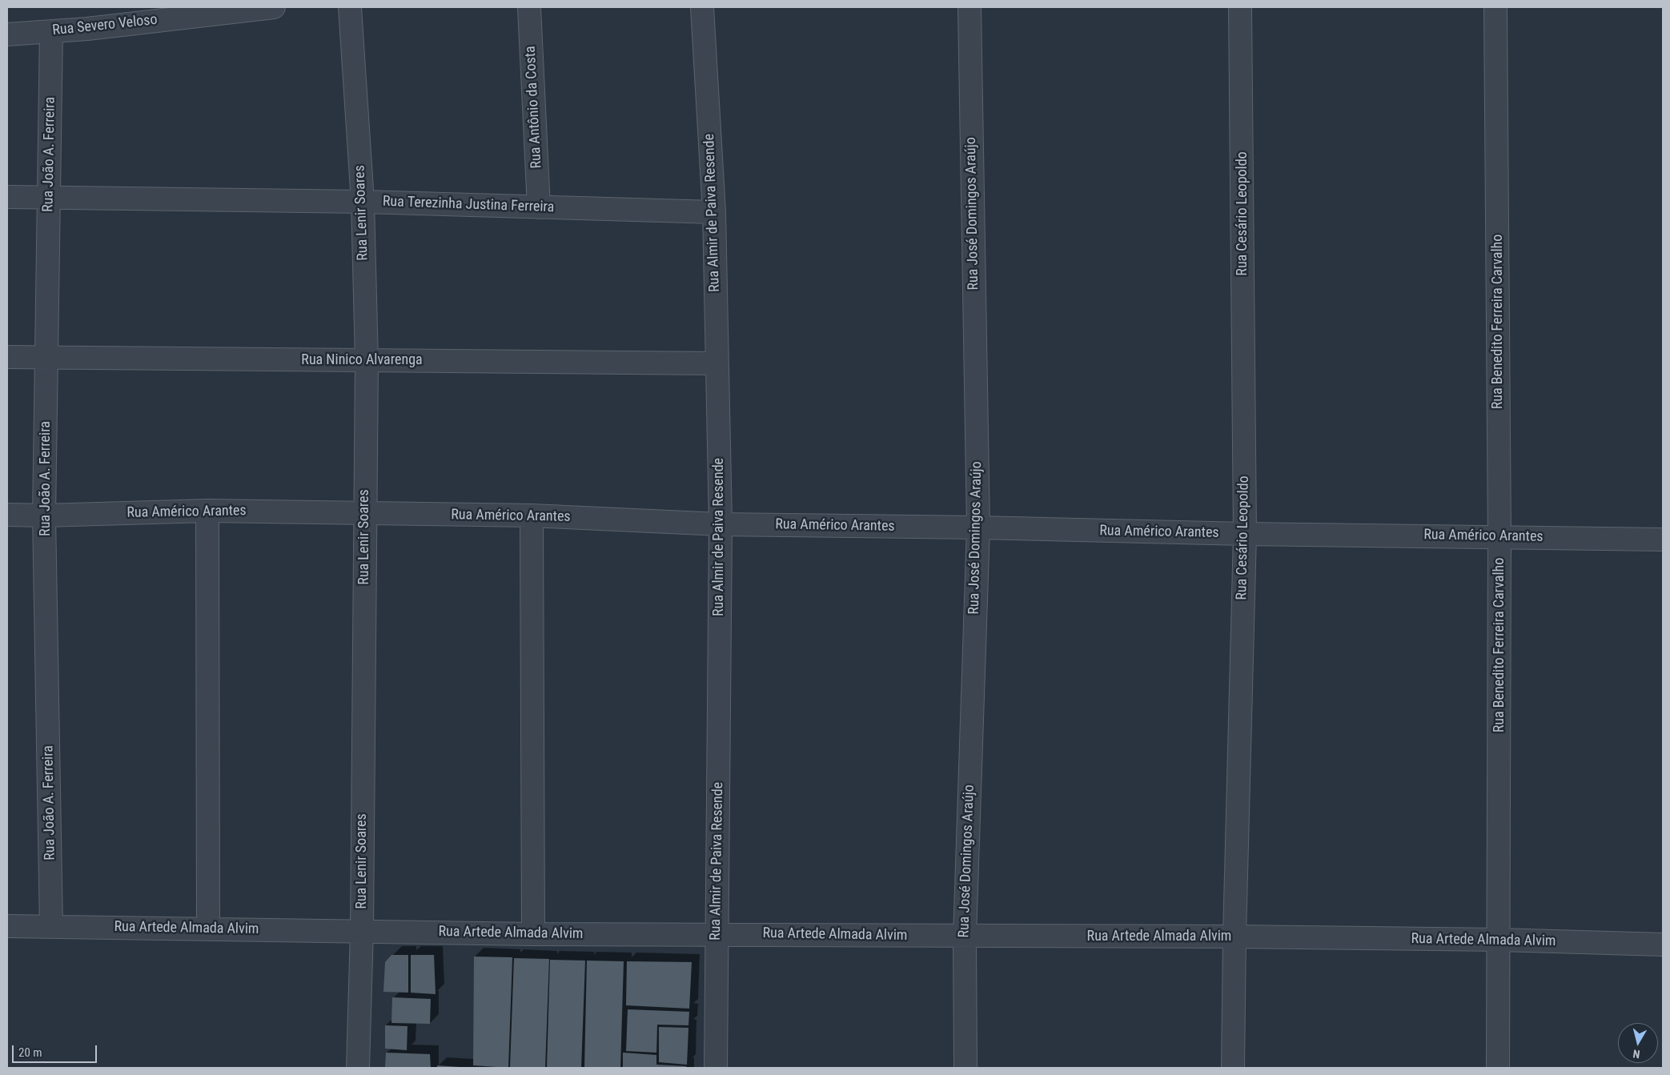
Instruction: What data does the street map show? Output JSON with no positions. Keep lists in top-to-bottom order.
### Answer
{
  "streets": {
    "street": [
      "Rua Severo Veloso",
      "Rua Antônio da Costa",
      "Rua João A. Ferreira",
      "Rua Terezinha Justina Ferreira",
      "Rua Lenir Soares",
      "Rua Almir de Paiva Resende",
      "Rua José Domingos Araújo",
      "Rua Cesário Leopoldo",
      "Rua Benedito Ferreira Carvalho",
      "Rua Ninico Alvarenga",
      "Rua Américo Arantes",
      "Rua Artede Almada Alvim"
    ]
  },
  "crossings": [
    ["Rua Severo Veloso", "Rua João A. Ferreira"],
    ["Rua Antônio da Costa", "Rua Terezinha Justina Ferreira"],
    ["Rua João A. Ferreira", "Rua Terezinha Justina Ferreira"],
    ["Rua João A. Ferreira", "Rua Ninico Alvarenga"],
    ["Rua João A. Ferreira", "Rua Américo Arantes"],
    ["Rua João A. Ferreira", "Rua Artede Almada Alvim"],
    ["Rua Terezinha Justina Ferreira", "Rua Lenir Soares"],
    ["Rua Terezinha Justina Ferreira", "Rua Almir de Paiva Resende"],
    ["Rua Lenir Soares", "Rua Ninico Alvarenga"],
    ["Rua Lenir Soares", "Rua Américo Arantes"],
    ["Rua Lenir Soares", "Rua Artede Almada Alvim"],
    ["Rua Almir de Paiva Resende", "Rua Ninico Alvarenga"],
    ["Rua Almir de Paiva Resende", "Rua Américo Arantes"],
    ["Rua Almir de Paiva Resende", "Rua Artede Almada Alvim"],
    ["Rua José Domingos Araújo", "Rua Américo Arantes"],
    ["Rua José Domingos Araújo", "Rua Artede Almada Alvim"],
    ["Rua Cesário Leopoldo", "Rua Américo Arantes"],
    ["Rua Cesário Leopoldo", "Rua Artede Almada Alvim"],
    ["Rua Benedito Ferreira Carvalho", "Rua Américo Arantes"],
    ["Rua Benedito Ferreira Carvalho", "Rua Artede Almada Alvim"]
  ],
  "scale_bar": "20 m",
  "north": "bottom"
}
